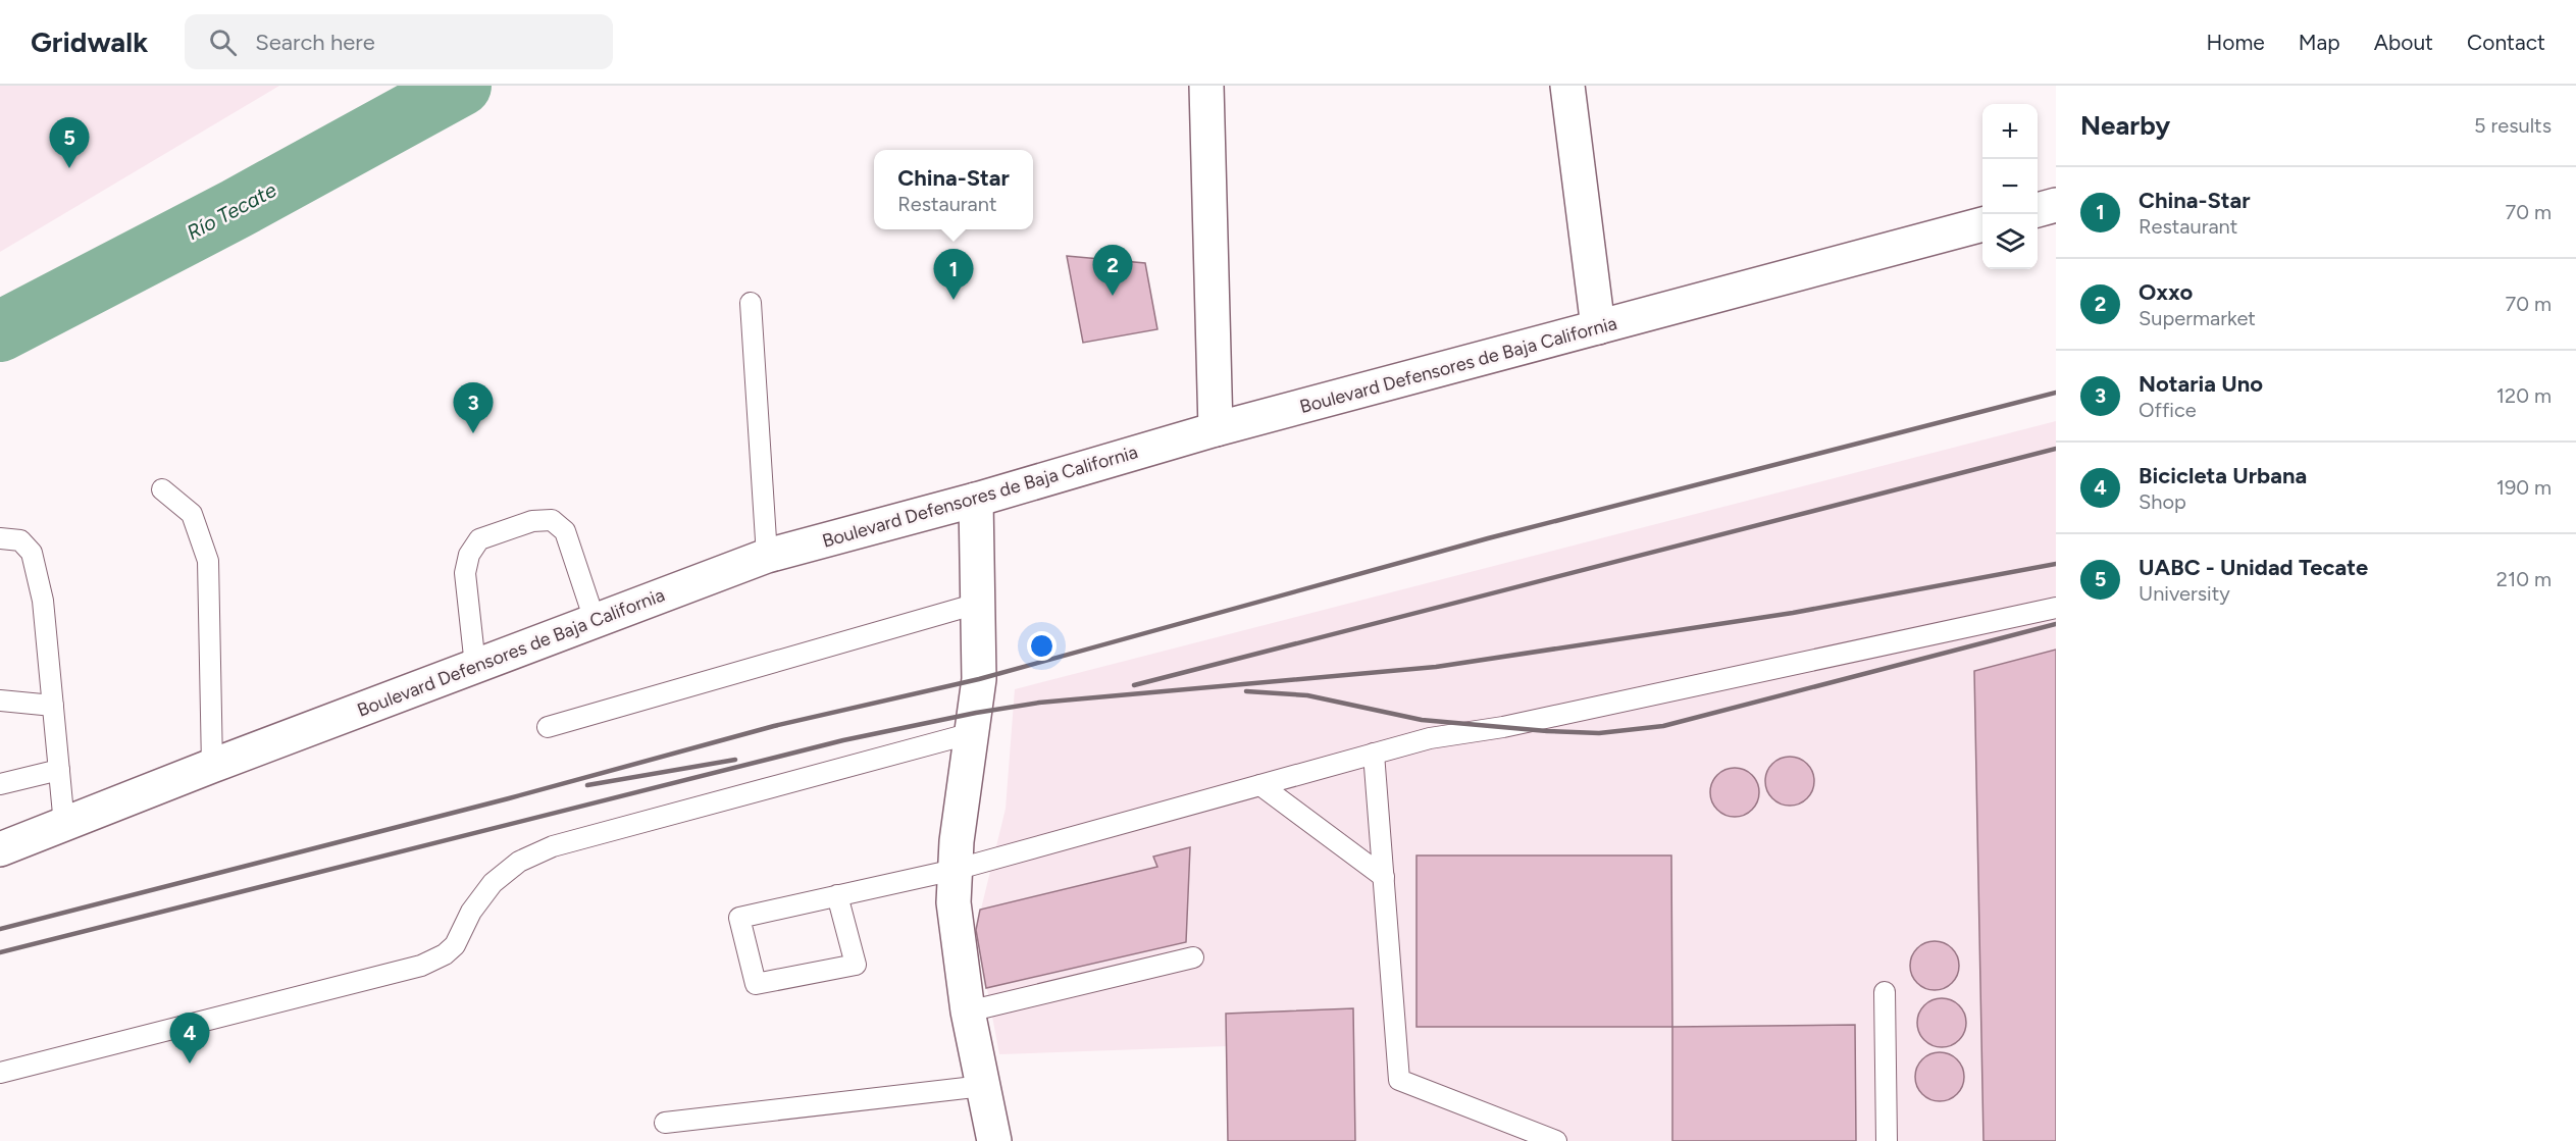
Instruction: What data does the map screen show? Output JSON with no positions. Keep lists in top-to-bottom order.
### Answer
{
  "streets": {
    "main road": ["Boulevard Defensores de Baja California"]
  },
  "water": ["Río Tecate"],
  "page": {
    "header": "Gridwalk",
    "search": "Search here",
    "nav": [
      "Home",
      "Map",
      "About",
      "Contact"
    ],
    "heading": ["Nearby", "5 results"],
    "map_buttons": ["+", "−"],
    "pins": [
      "5",
      "2",
      "1",
      "3",
      "4"
    ],
    "popup": ["China-Star", "Restaurant"],
    "list": [
      {
        "mark": "1",
        "name": "China-Star",
        "note": "Restaurant",
        "value": "70 m"
      },
      {
        "mark": "2",
        "name": "Oxxo",
        "note": "Supermarket",
        "value": "70 m"
      },
      {
        "mark": "3",
        "name": "Notaria Uno",
        "note": "Office",
        "value": "120 m"
      },
      {
        "mark": "4",
        "name": "Bicicleta Urbana",
        "note": "Shop",
        "value": "190 m"
      },
      {
        "mark": "5",
        "name": "UABC - Unidad Tecate",
        "note": "University",
        "value": "210 m"
      }
    ]
  }
}
